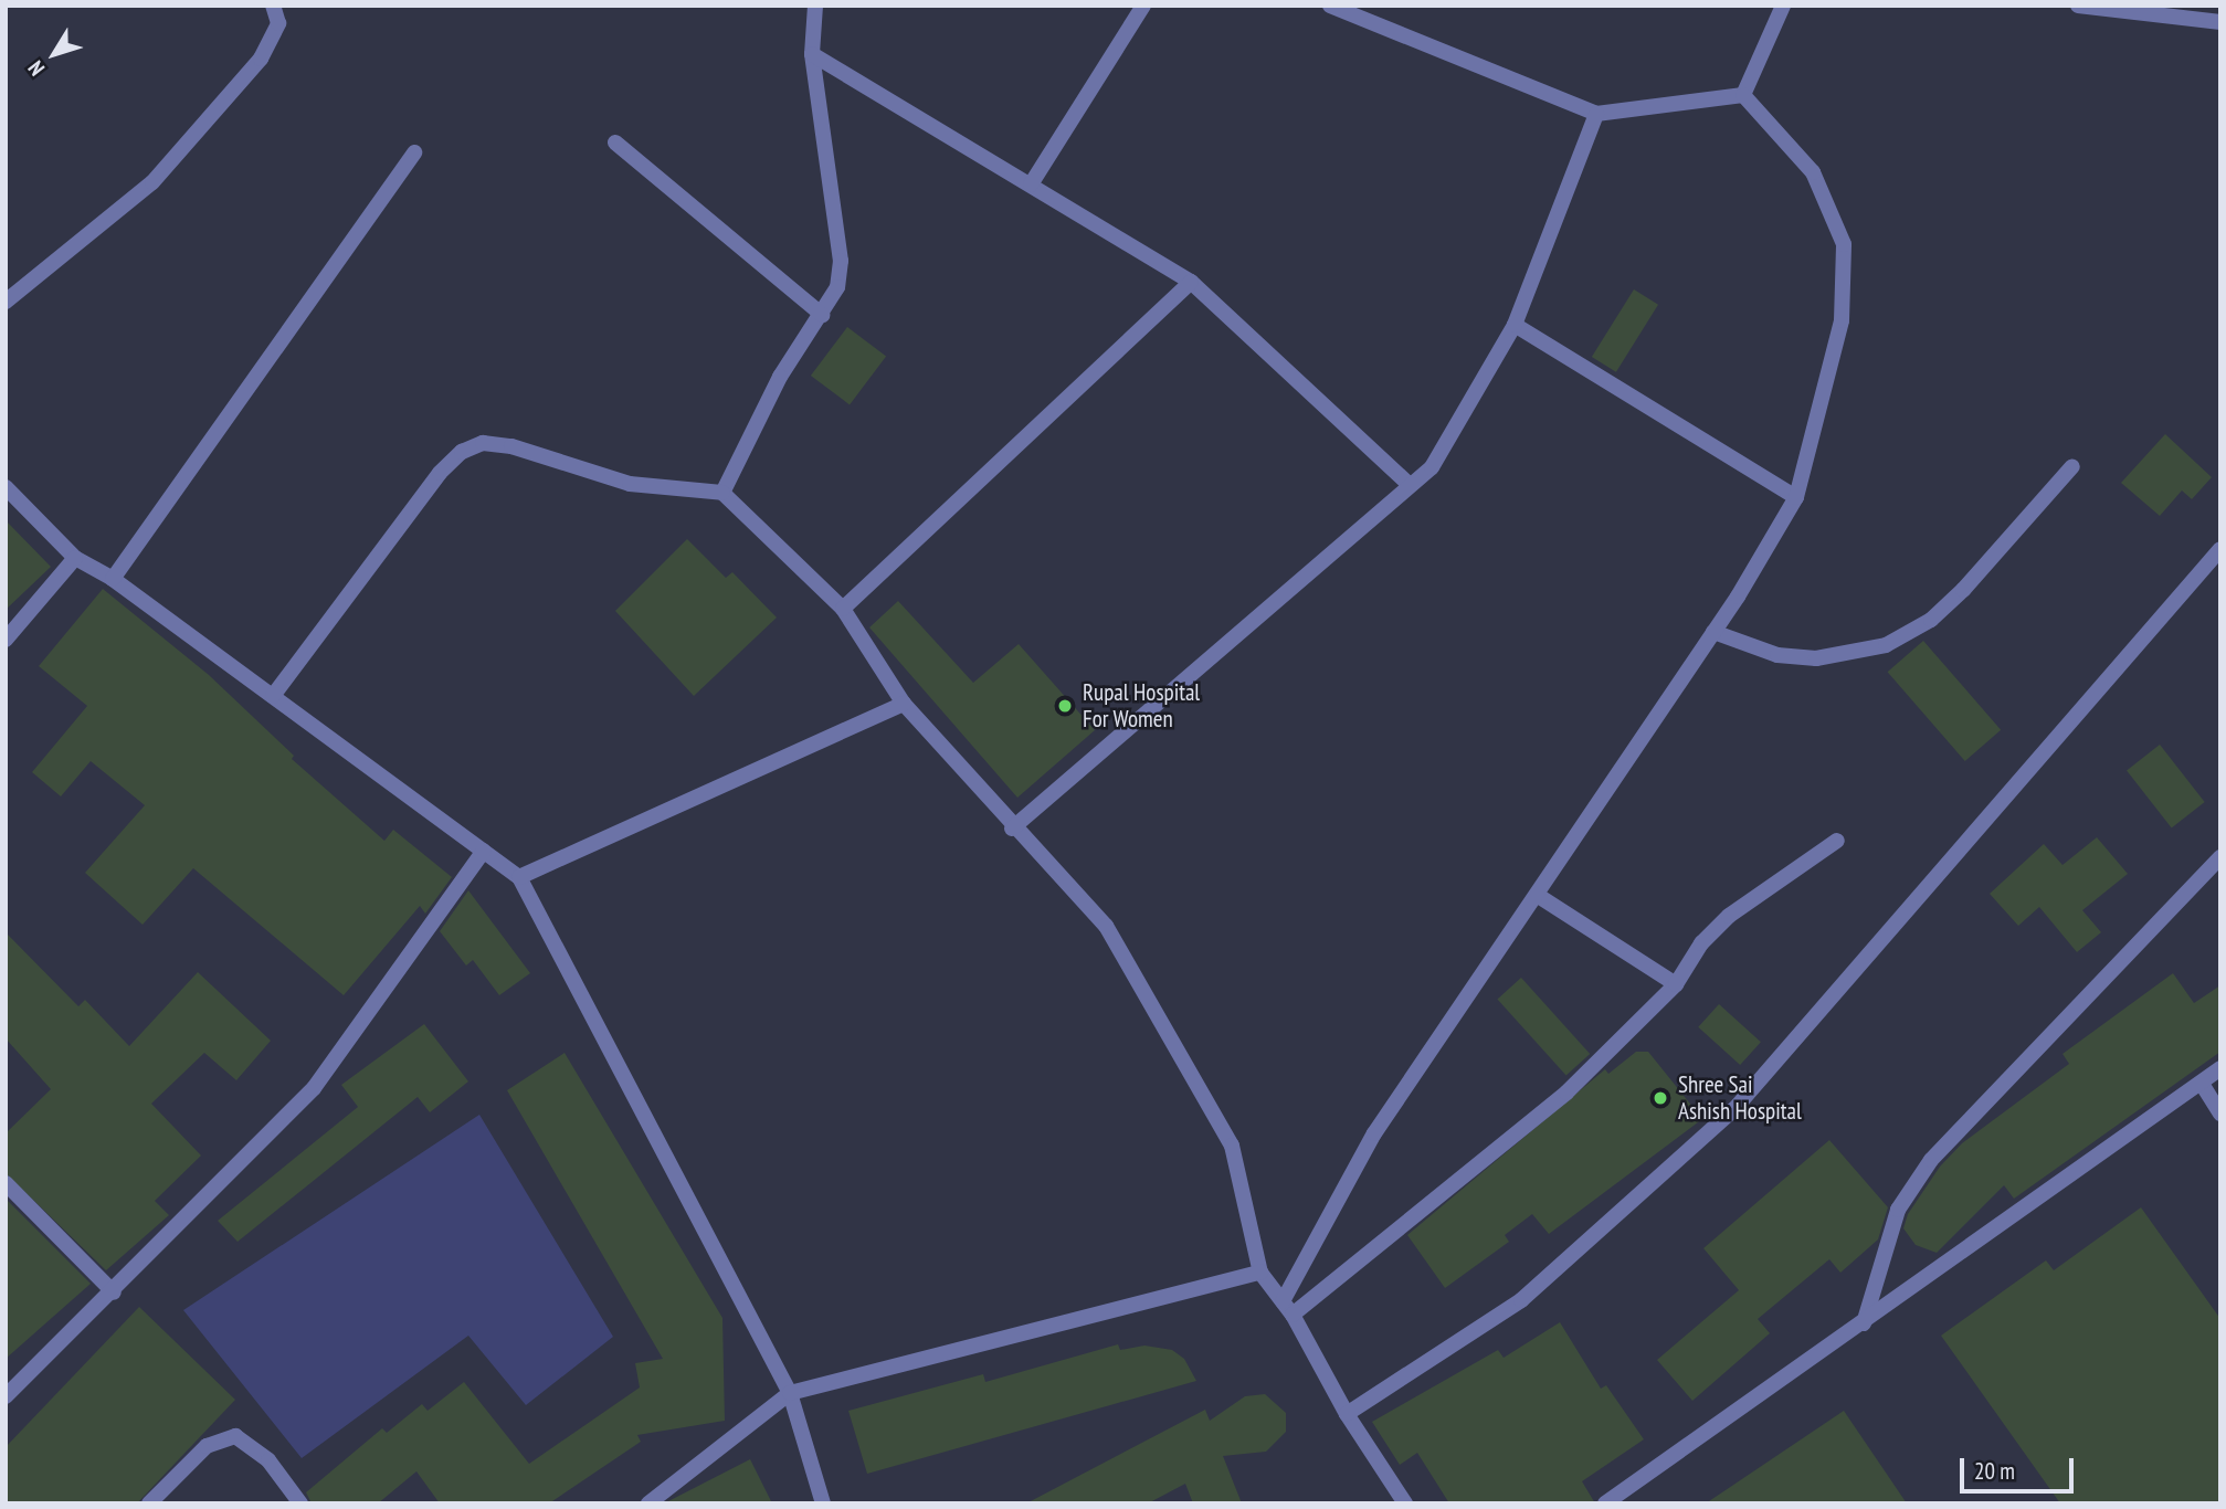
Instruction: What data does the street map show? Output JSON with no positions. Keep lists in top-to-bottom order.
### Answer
{
  "places": ["Rupal Hospital For Women", "Shree Sai Ashish Hospital"],
  "scale_bar": "20 m",
  "north": "bottom left"
}
